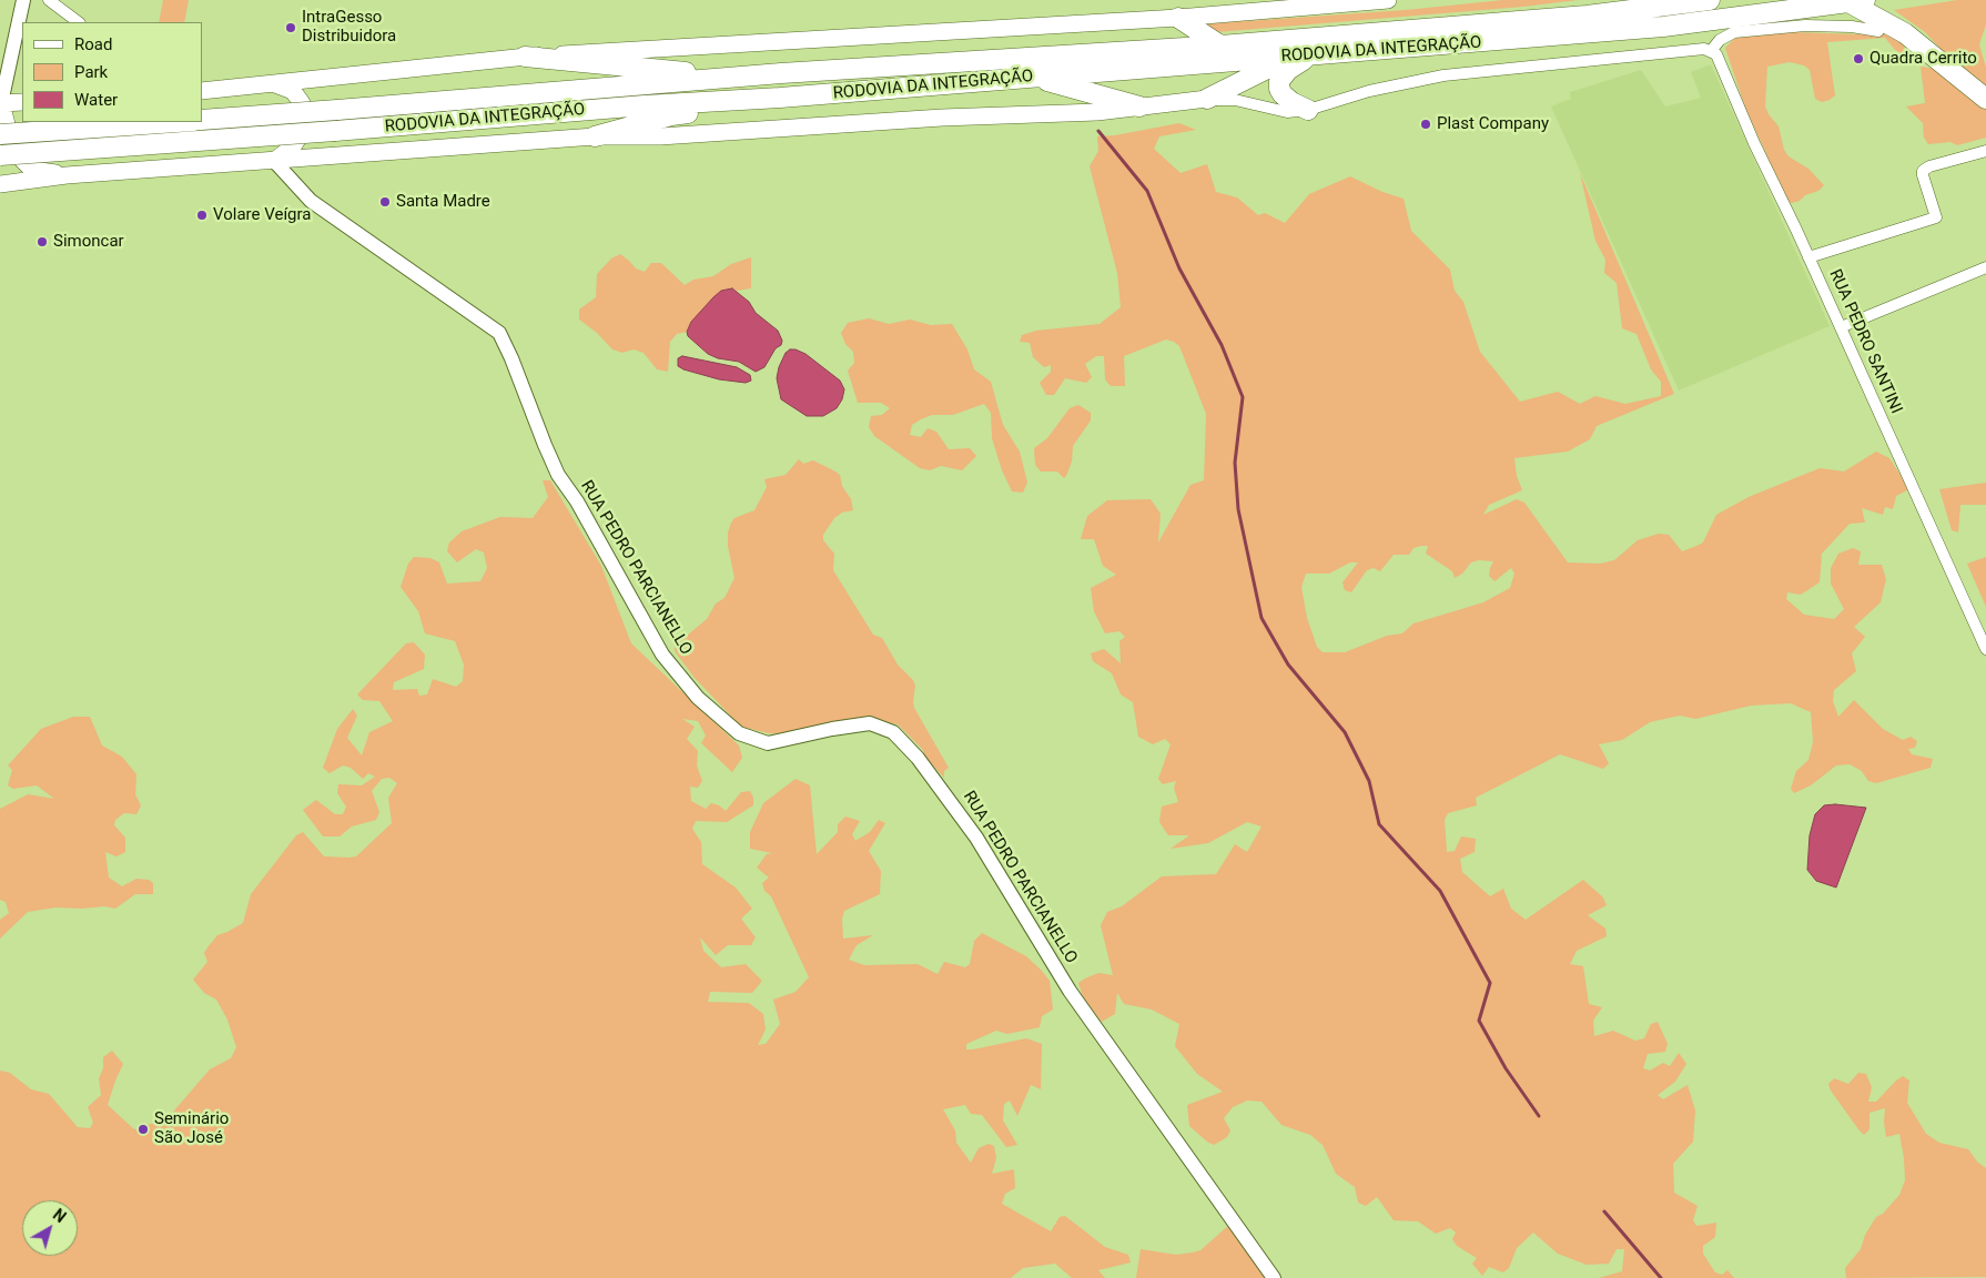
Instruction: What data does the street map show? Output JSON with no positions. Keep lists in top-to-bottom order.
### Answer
{
  "streets": {
    "highway": ["RODOVIA DA INTEGRAÇÃO"],
    "street": ["RUA PEDRO SANTINI", "RUA PEDRO PARCIANELLO"]
  },
  "places": [
    "IntraGesso Distribuidora",
    "Quadra Cerrito",
    "Plast Company",
    "Santa Madre",
    "Volare Veígra",
    "Simoncar",
    "Seminário São José"
  ],
  "legend": ["Road", "Park", "Water"],
  "north": "top right"
}
